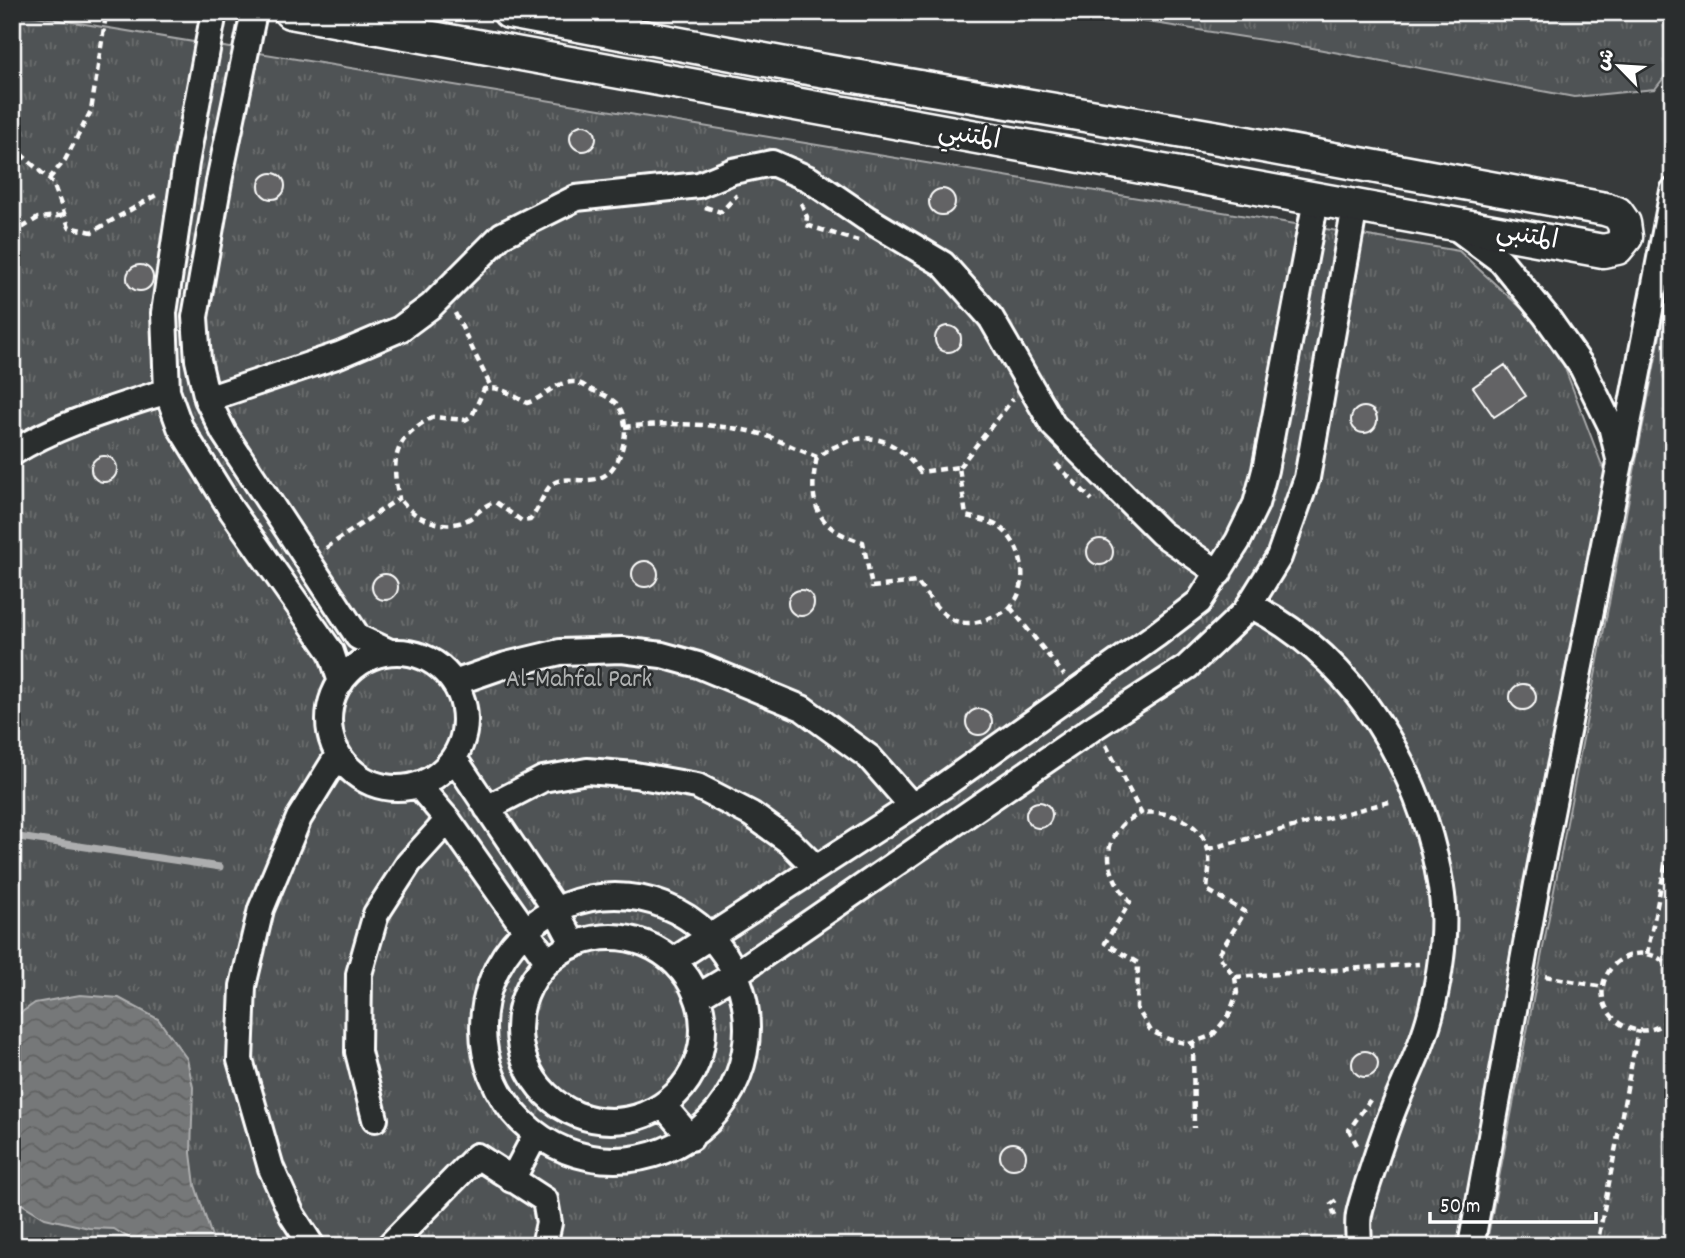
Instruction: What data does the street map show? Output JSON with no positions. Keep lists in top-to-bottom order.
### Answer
{
  "streets": {
    "street": ["المتنبي"]
  },
  "parks": ["Al-Mahfal Park"],
  "scale_bar": "50 m",
  "north": "top left"
}
